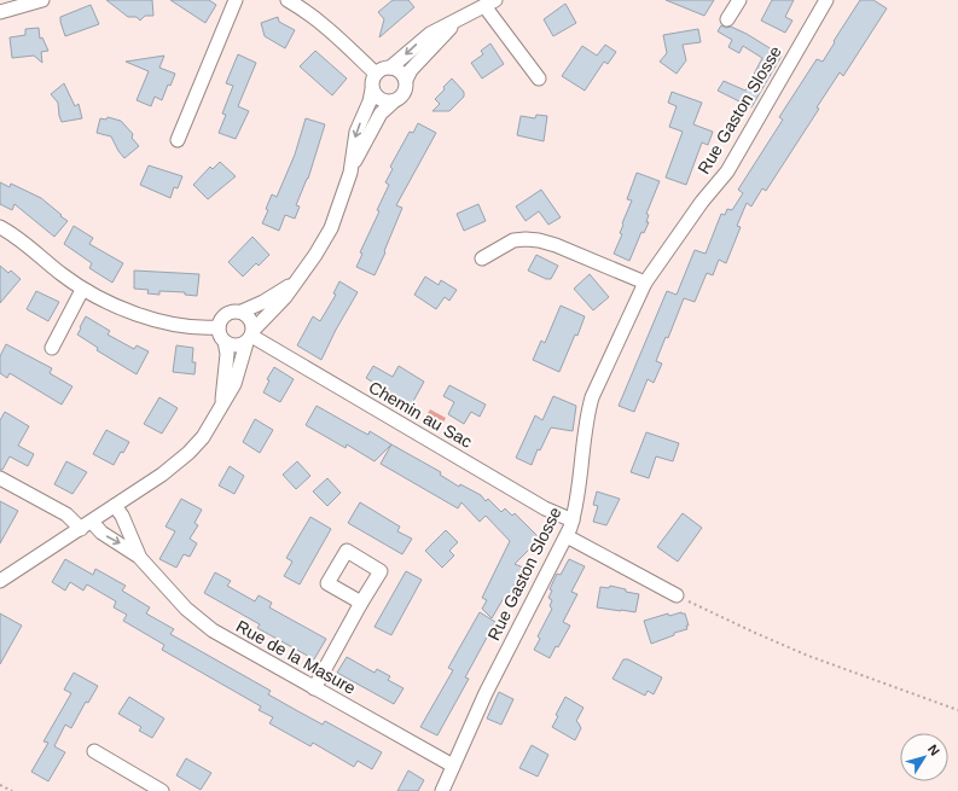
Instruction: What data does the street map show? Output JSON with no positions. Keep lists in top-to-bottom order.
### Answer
{
  "streets": {
    "street": ["Rue Gaston Slosse", "Chemin au Sac", "Rue de la Masure"]
  },
  "crossings": [
    ["Rue Gaston Slosse", "Chemin au Sac"],
    ["Rue Gaston Slosse", "Rue de la Masure"]
  ],
  "north": "top right"
}
